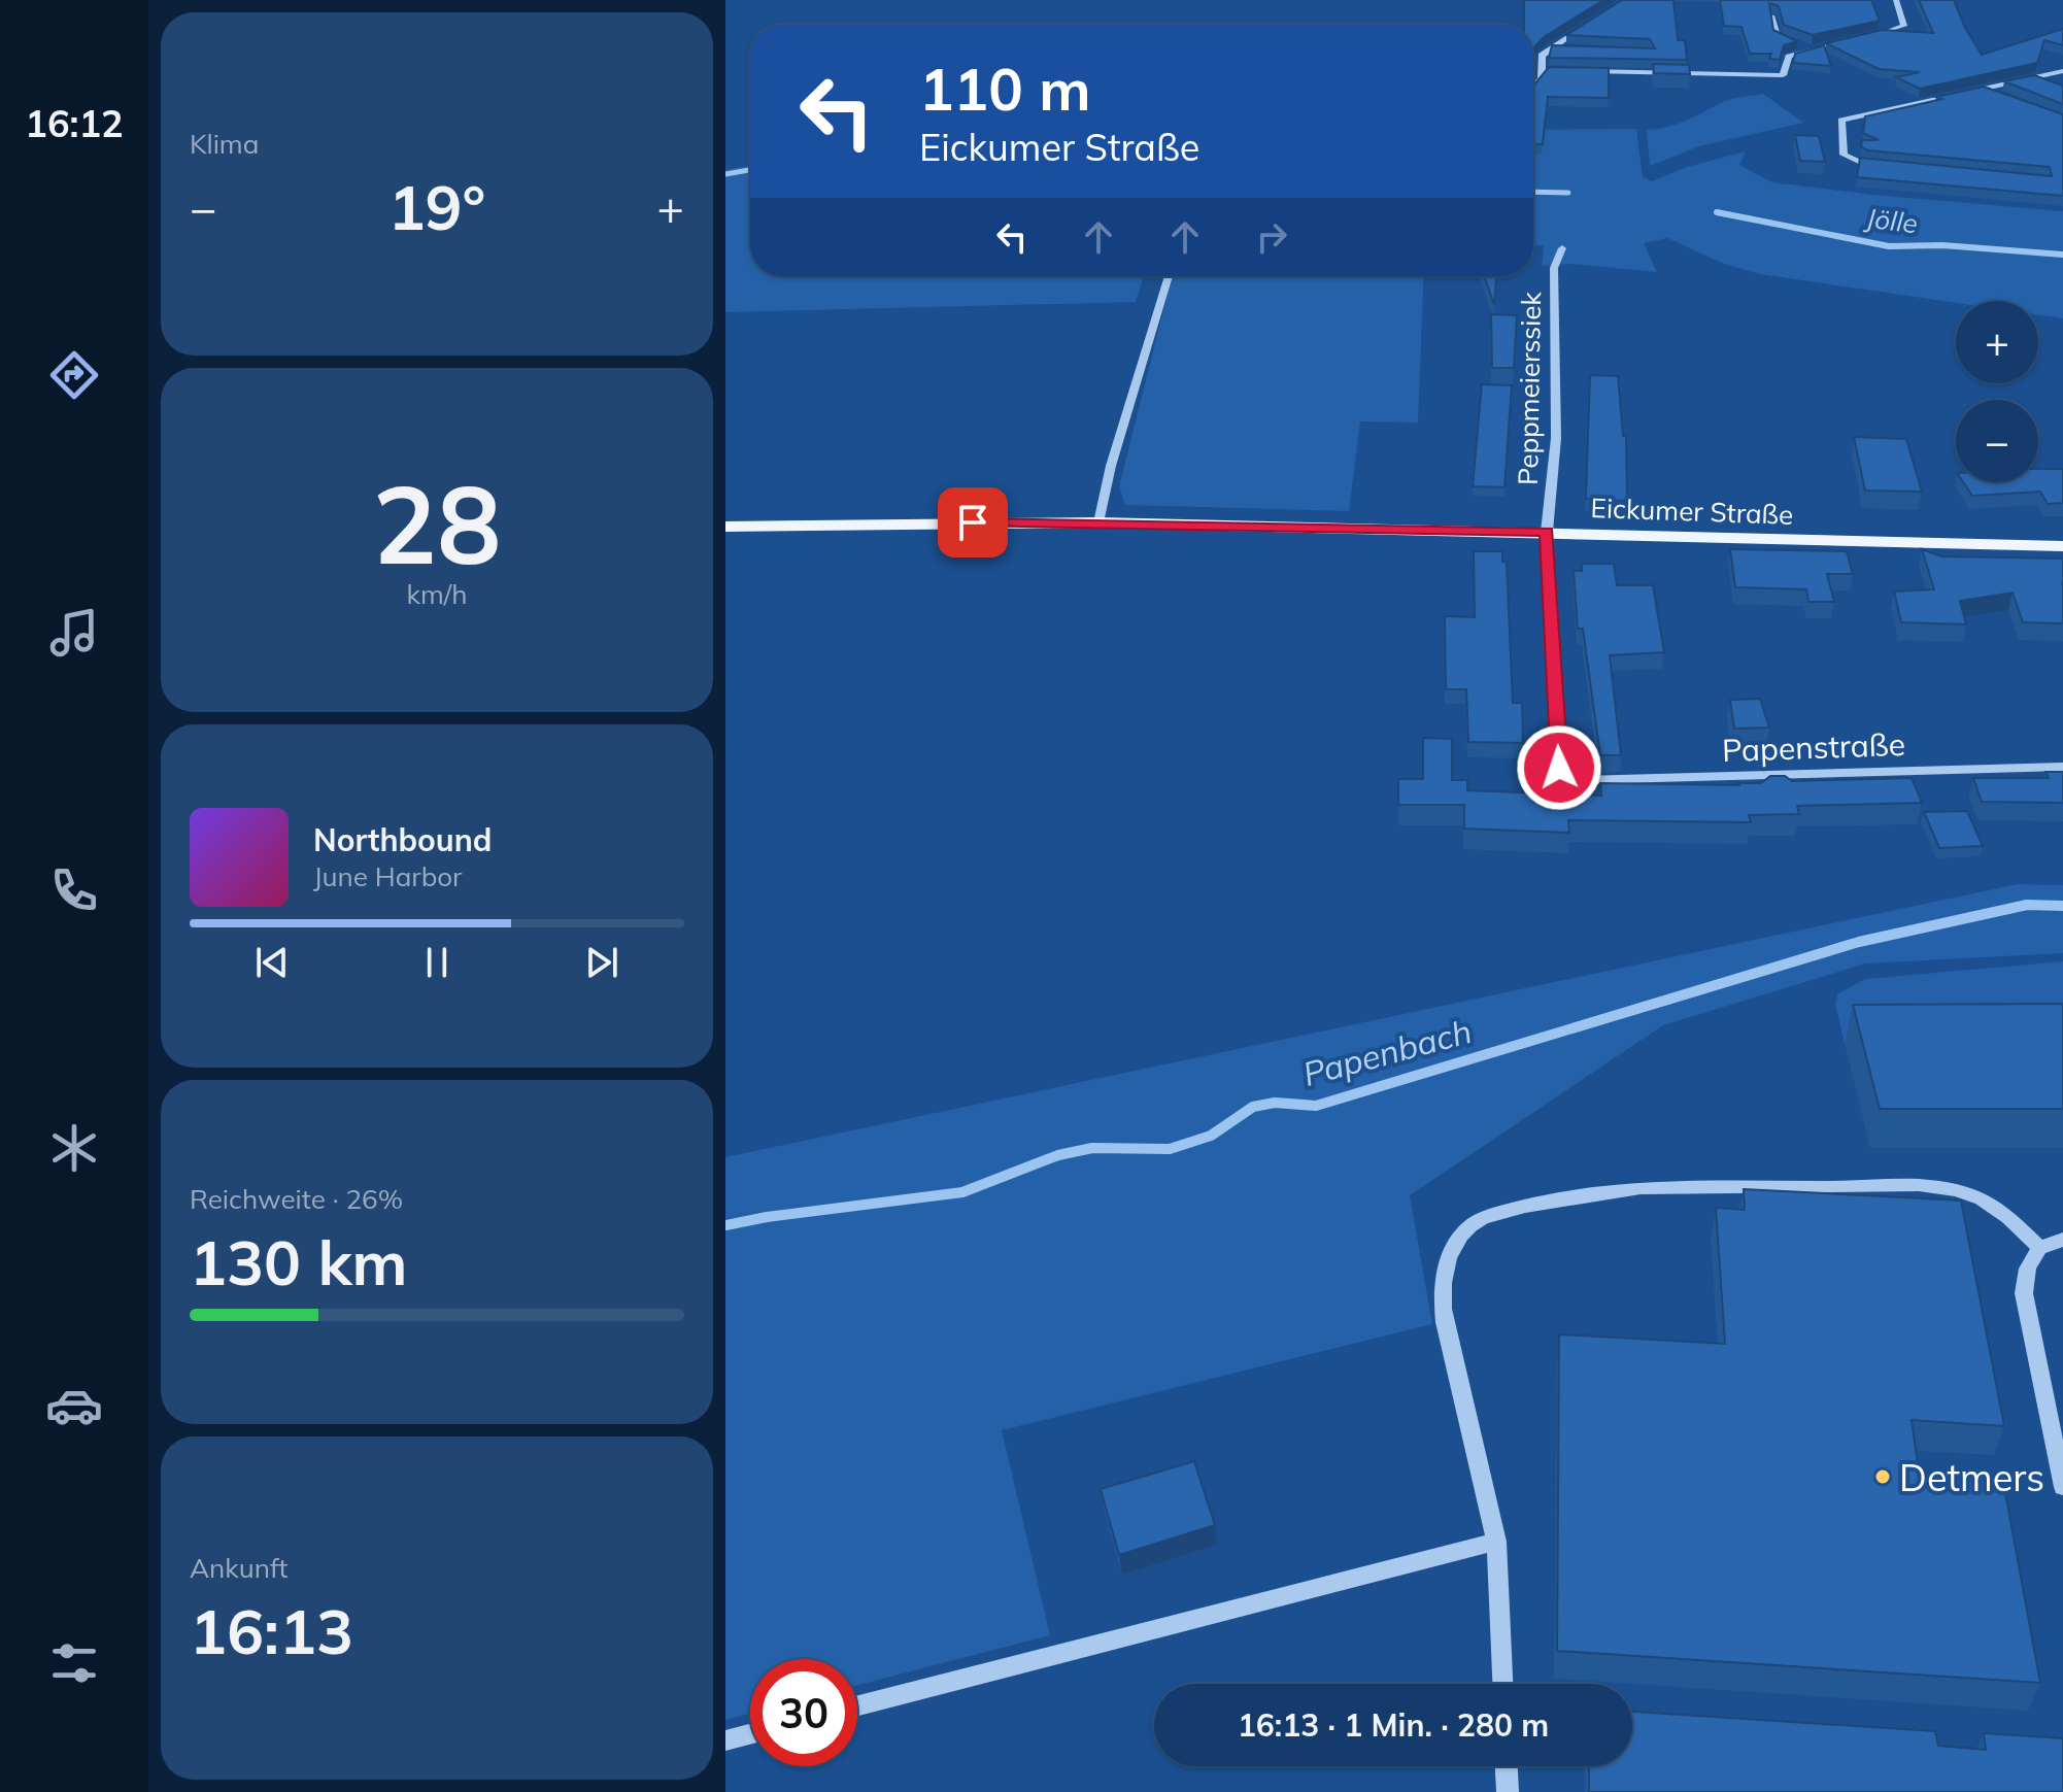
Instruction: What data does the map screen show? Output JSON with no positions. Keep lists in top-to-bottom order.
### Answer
{
  "streets": {
    "main road": ["Eickumer Straße"],
    "street": ["Peppmeierssiek", "Papenstraße"]
  },
  "crossings": [
    ["Peppmeierssiek", "Eickumer Straße"],
    ["Peppmeierssiek", "Papenstraße"]
  ],
  "water": ["Jölle", "Papenbach"],
  "places": ["Detmers"],
  "page": {
    "tabs": "16:12",
    "tile": [
      "Klima",
      ["28", "km/h"],
      ["Reichweite · 26%", "130 km"],
      ["Ankunft", "16:13"]
    ],
    "turn": ["110 m", "Eickumer Straße"],
    "heat": ["−", "19°", "+"],
    "map_buttons": ["+", "−"],
    "song": ["Northbound", "June Harbor"],
    "limit": "30",
    "trip": "16:13 · 1 Min. · 280 m"
  }
}
